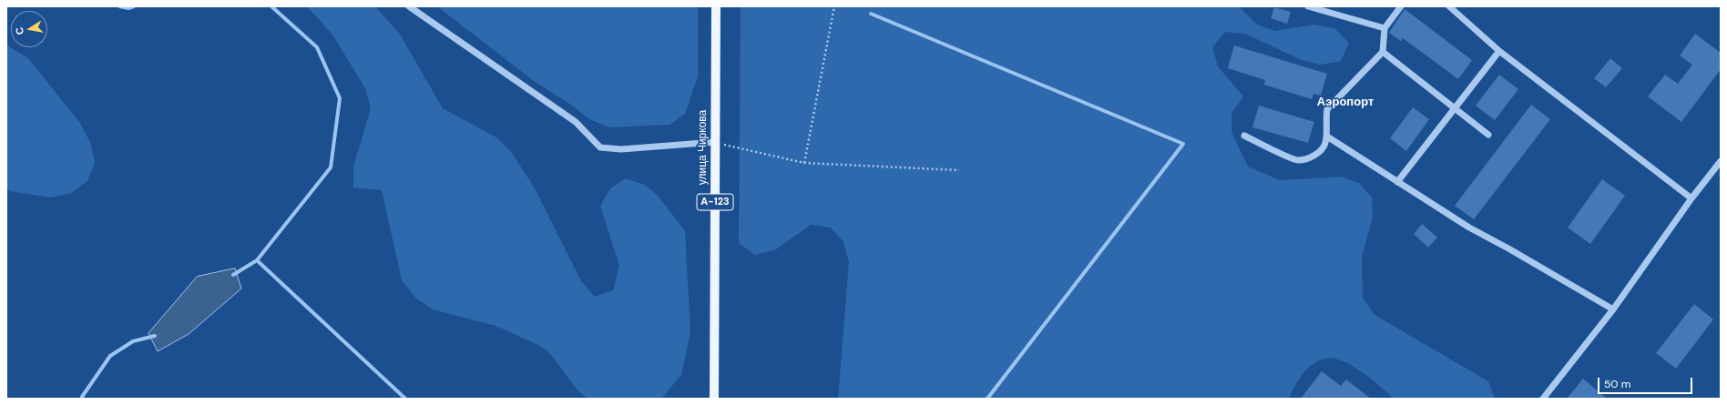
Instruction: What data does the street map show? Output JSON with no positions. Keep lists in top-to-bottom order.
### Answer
{
  "streets": {
    "main road": ["улица Чиркова", "А-123"]
  },
  "districts": ["Аэропорт"],
  "scale_bar": "50 m",
  "north": "left"
}
